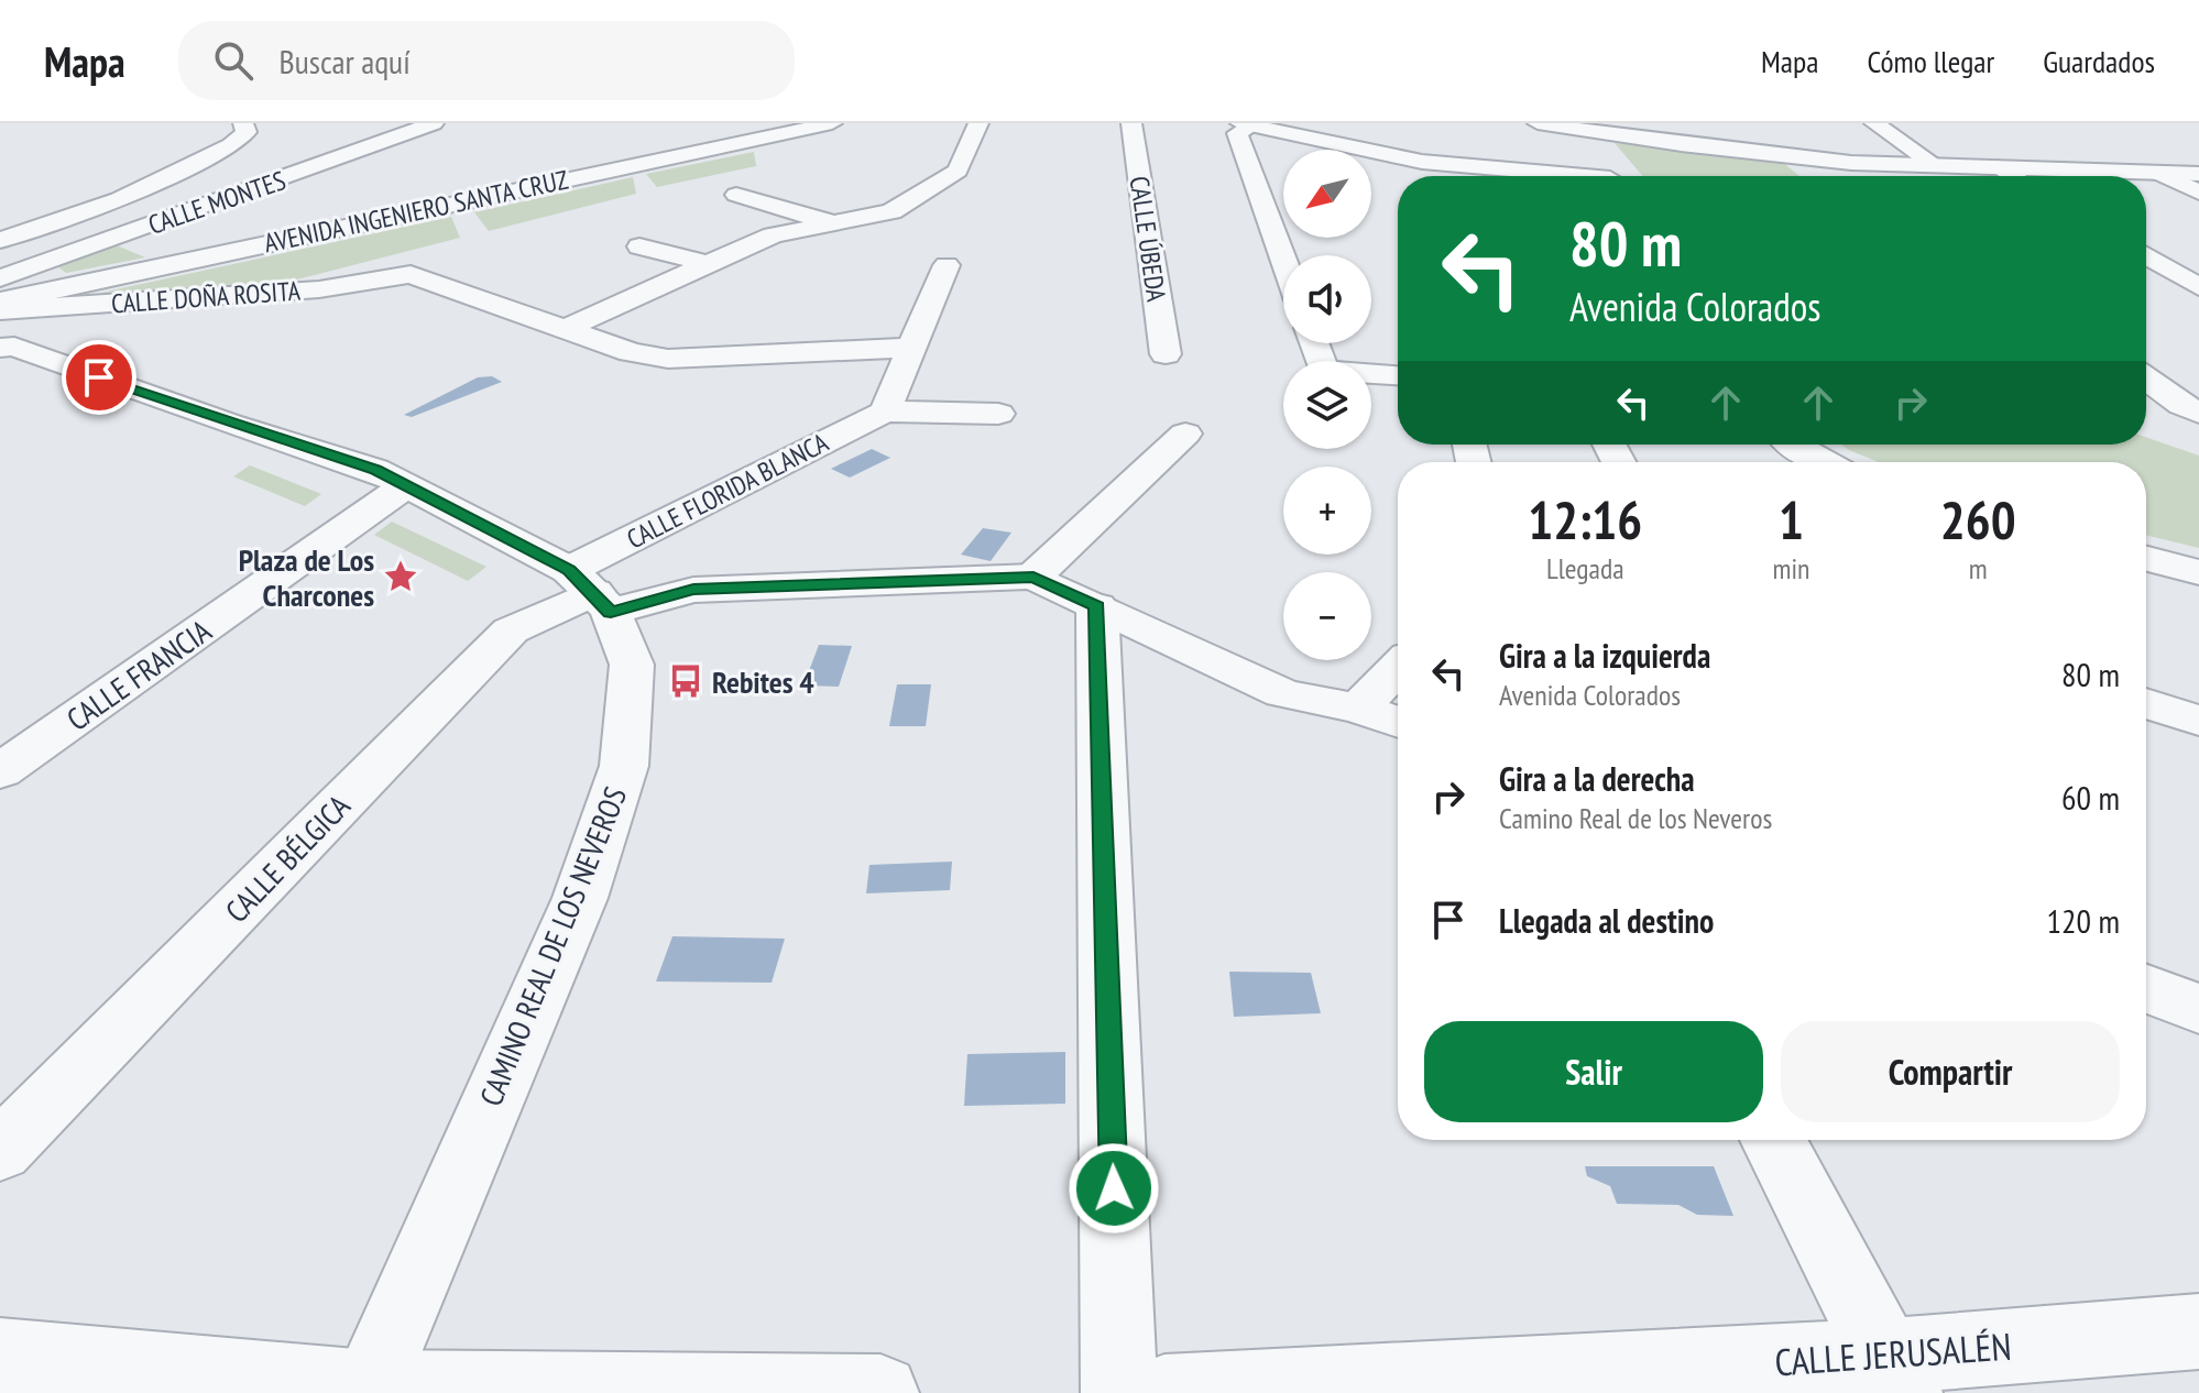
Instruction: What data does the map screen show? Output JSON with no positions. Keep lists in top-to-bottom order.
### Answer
{
  "streets": {
    "street": [
      "CALLE MONTES",
      "AVENIDA INGENIERO SANTA CRUZ",
      "CALLE ÚBEDA",
      "CALLE DOÑA ROSITA",
      "CALLE FLORIDA BLANCA",
      "CALLE FRANCIA",
      "CALLE BÉLGICA",
      "CAMINO REAL DE LOS NEVEROS",
      "CALLE JERUSALÉN"
    ]
  },
  "crossings": [
    ["CALLE FLORIDA BLANCA", "CALLE BÉLGICA"],
    ["CALLE FLORIDA BLANCA", "CAMINO REAL DE LOS NEVEROS"],
    ["CALLE BÉLGICA", "CAMINO REAL DE LOS NEVEROS"]
  ],
  "places": {
    "place": ["Plaza de Los Charcones"],
    "bus stop": ["Rebites 4"]
  },
  "north": "bottom left",
  "page": {
    "header": "Mapa",
    "search": "Buscar aquí",
    "nav": ["Mapa", "Cómo llegar", "Guardados"],
    "map_buttons": ["+", "−"],
    "turn": ["80 m", "Avenida Colorados"],
    "eta": [
      "12:16",
      "Llegada",
      "1",
      "min",
      "260",
      "m"
    ],
    "list": [
      {
        "name": "Gira a la izquierda",
        "note": "Avenida Colorados",
        "value": "80 m"
      },
      {
        "name": "Gira a la derecha",
        "note": "Camino Real de los Neveros",
        "value": "60 m"
      },
      {
        "name": "Llegada al destino",
        "value": "120 m"
      }
    ],
    "buttons": ["Salir", "Compartir"]
  }
}
